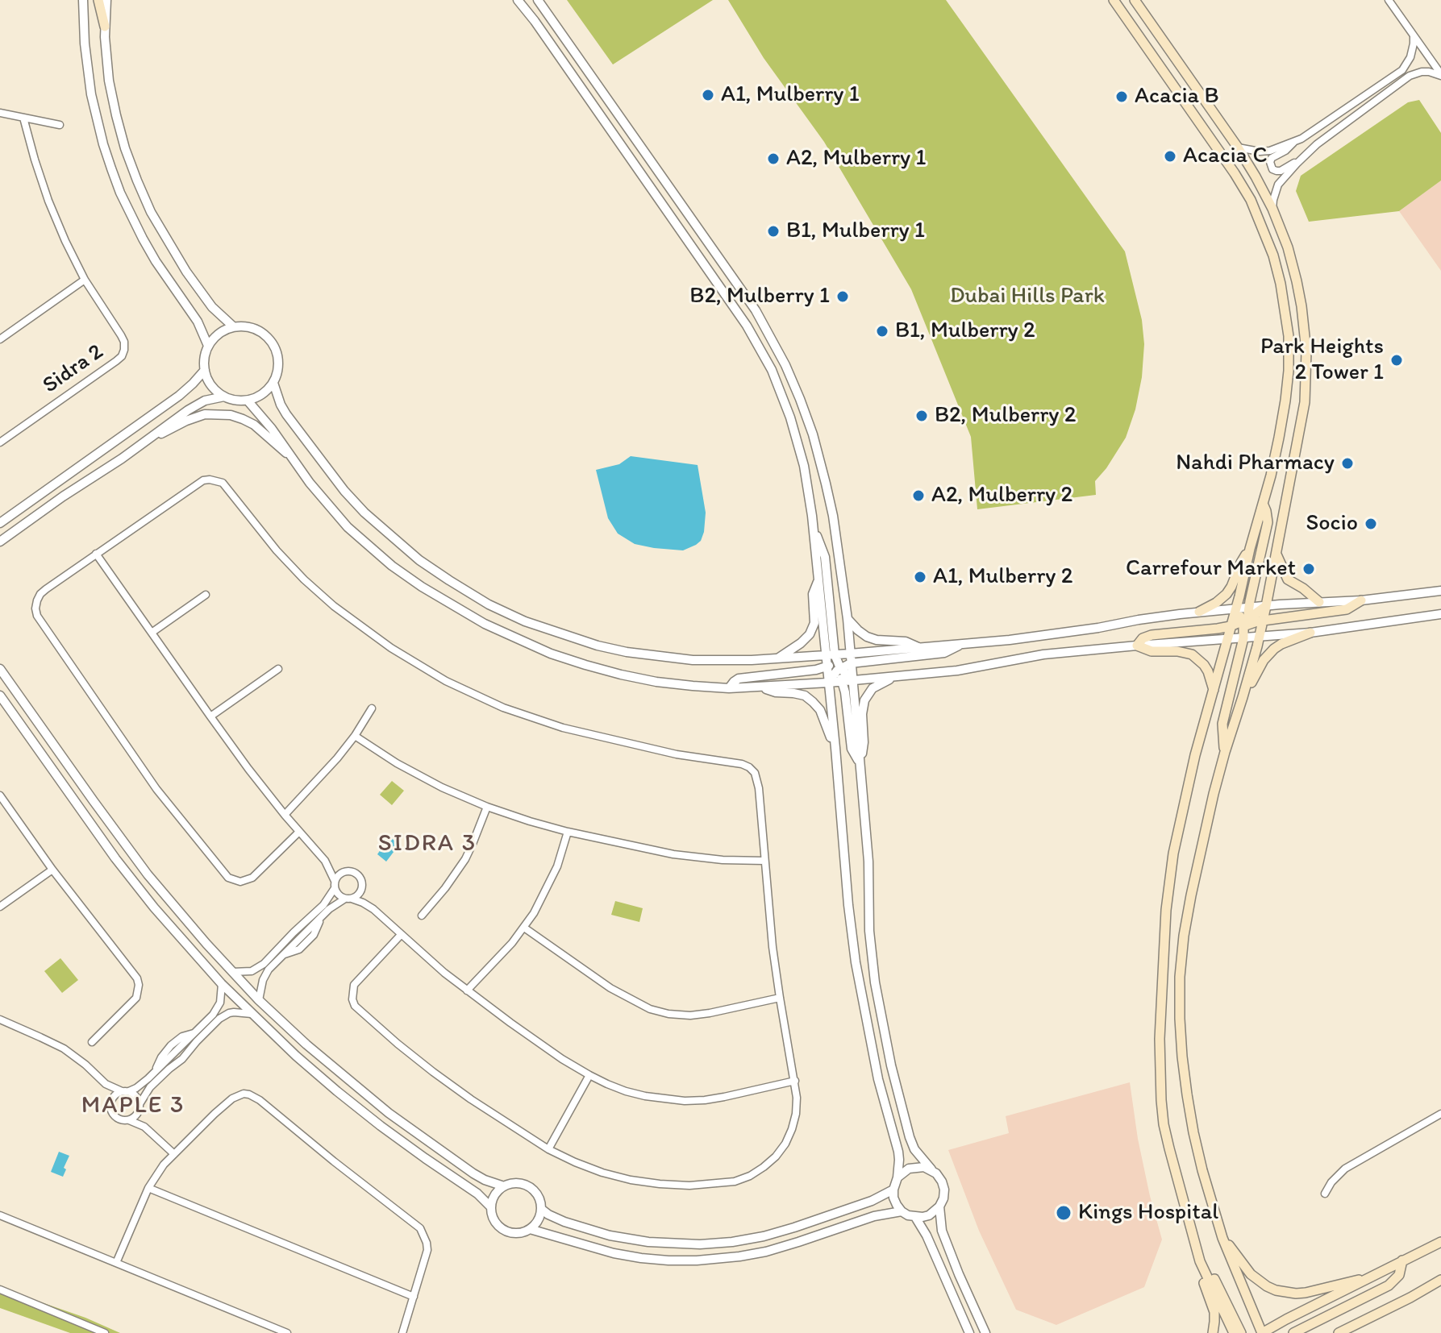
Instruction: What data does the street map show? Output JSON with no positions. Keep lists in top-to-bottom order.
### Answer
{
  "streets": {
    "street": ["Sidra 2"]
  },
  "districts": ["SIDRA 3", "MAPLE 3"],
  "parks": ["Dubai Hills Park"],
  "places": [
    "A1, Mulberry 1",
    "Acacia B",
    "Acacia C",
    "A2, Mulberry 1",
    "B1, Mulberry 1",
    "B2, Mulberry 1",
    "B1, Mulberry 2",
    "Park Heights 2 Tower 1",
    "B2, Mulberry 2",
    "Nahdi Pharmacy",
    "A2, Mulberry 2",
    "Socio",
    "Carrefour Market",
    "A1, Mulberry 2",
    "Kings Hospital"
  ]
}
